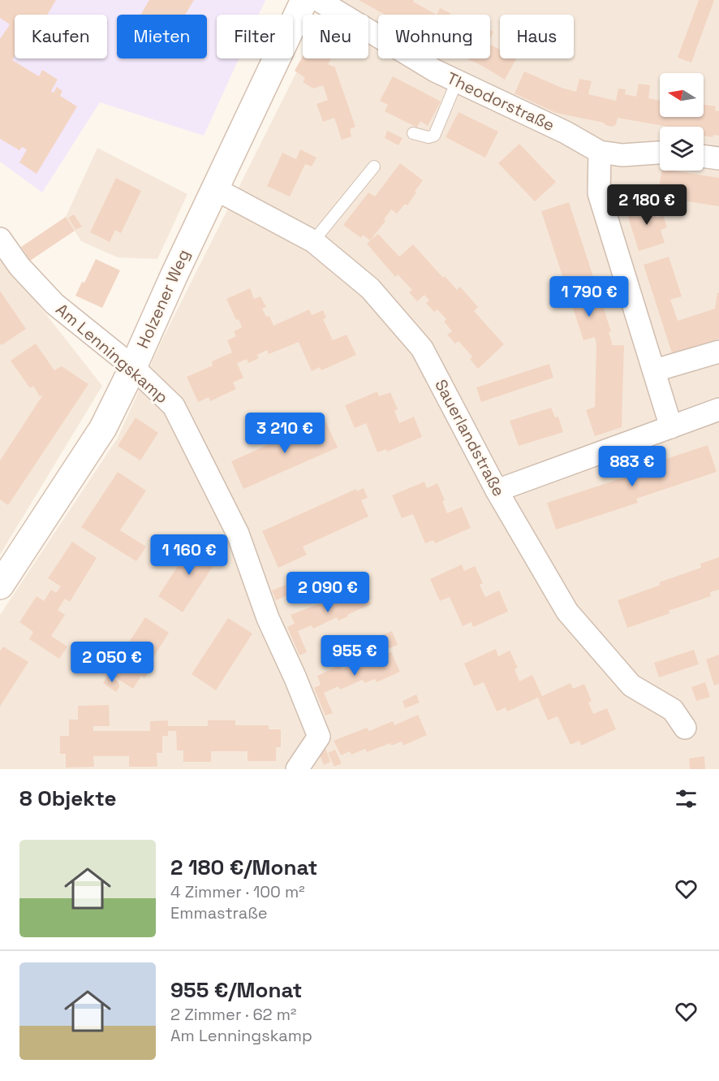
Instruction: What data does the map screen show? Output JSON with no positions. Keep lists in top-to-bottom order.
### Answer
{
  "streets": {
    "main road": ["Holzener Weg"],
    "street": ["Theodorstraße", "Am Lenningskamp", "Sauerlandstraße"]
  },
  "crossings": [
    ["Holzener Weg", "Am Lenningskamp"],
    ["Holzener Weg", "Sauerlandstraße"]
  ],
  "north": "left",
  "page": {
    "chip": [
      "Kaufen",
      "Mieten",
      "Filter",
      "Neu",
      "Wohnung",
      "Haus"
    ],
    "price": [
      "2 180 €",
      "1 790 €",
      "3 210 €",
      "883 €",
      "1 160 €",
      "2 090 €",
      "955 €",
      "2 050 €"
    ],
    "heading": "8 Objekte",
    "list": [
      {
        "name": "2 180 €/Monat",
        "note": "4 Zimmer · 100 m² · Emmastraße"
      },
      {
        "name": "955 €/Monat",
        "note": "2 Zimmer · 62 m² · Am Lenningskamp"
      }
    ]
  }
}
